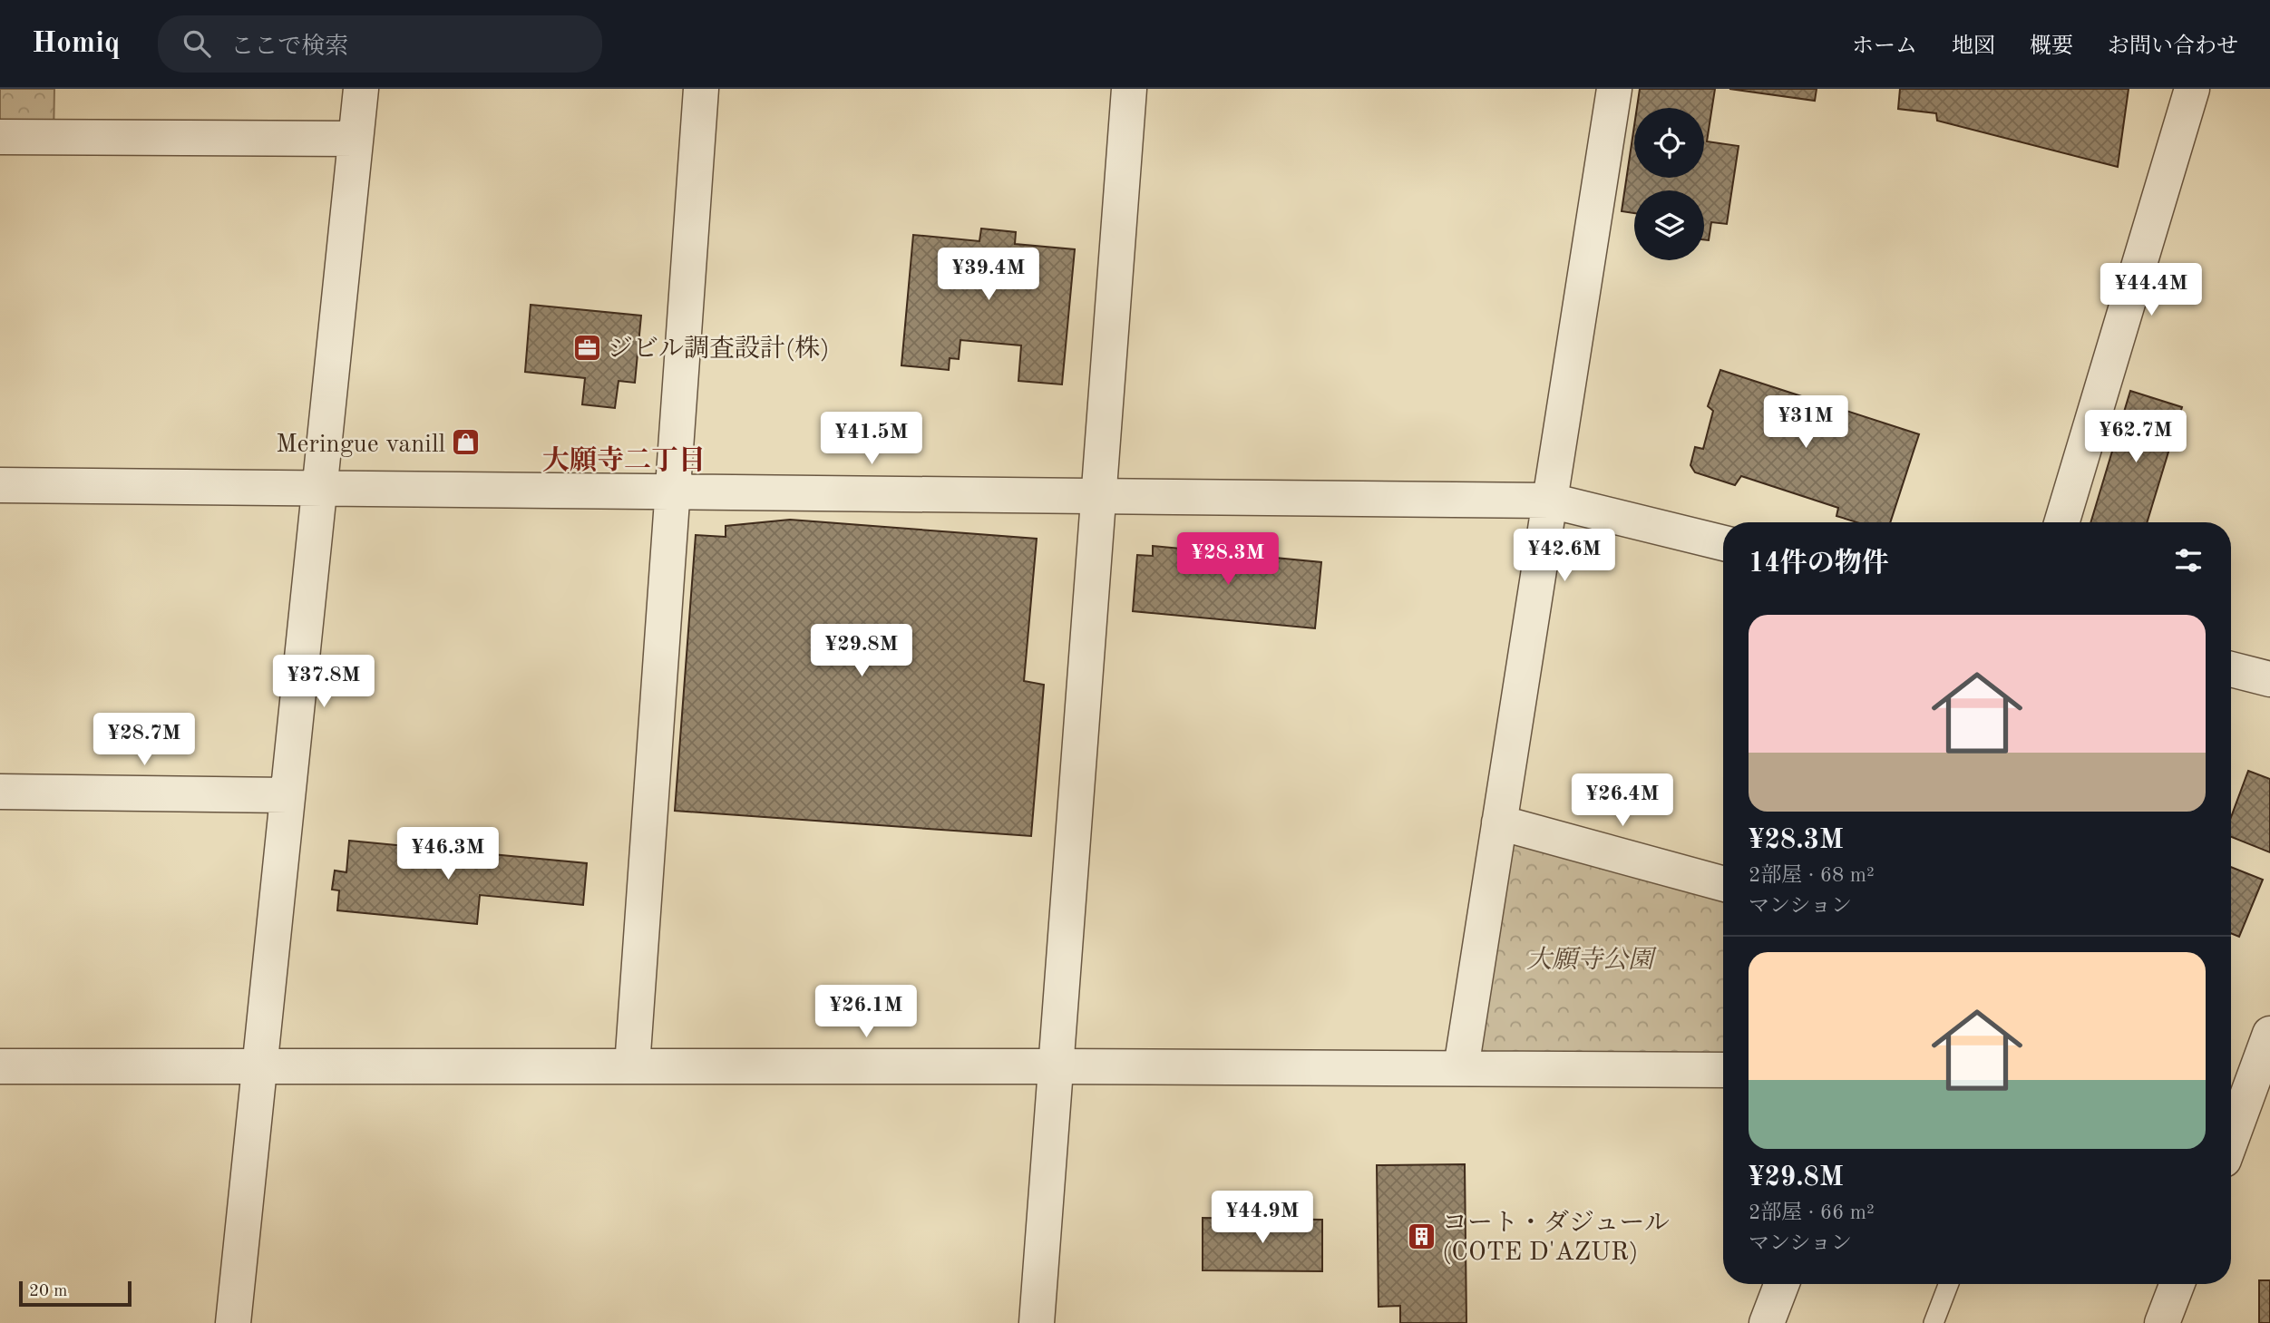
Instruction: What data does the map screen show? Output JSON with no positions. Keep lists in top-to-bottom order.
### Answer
{
  "districts": ["大願寺二丁目"],
  "parks": ["大願寺公園"],
  "places": {
    "office": ["ジビル調査設計(株)"],
    "shop": ["Meringue vanill"],
    "building": ["コート・ダジュール (COTE D'AZUR)"]
  },
  "scale_bar": "20 m",
  "page": {
    "header": "Homiq",
    "search": "ここで検索",
    "nav": [
      "ホーム",
      "地図",
      "概要",
      "お問い合わせ"
    ],
    "price": [
      "¥39.4M",
      "¥44.4M",
      "¥31M",
      "¥62.7M",
      "¥41.5M",
      "¥42.6M",
      "¥28.3M",
      "¥29.8M",
      "¥37.8M",
      "¥28.7M",
      "¥26.4M",
      "¥46.3M",
      "¥26.1M",
      "¥44.9M"
    ],
    "heading": "14件の物件",
    "list": [
      {
        "name": "¥28.3M",
        "note": "2部屋 · 68 m² · マンション"
      },
      {
        "name": "¥29.8M",
        "note": "2部屋 · 66 m² · マンション"
      }
    ],
    "scale": "20 m"
  }
}
